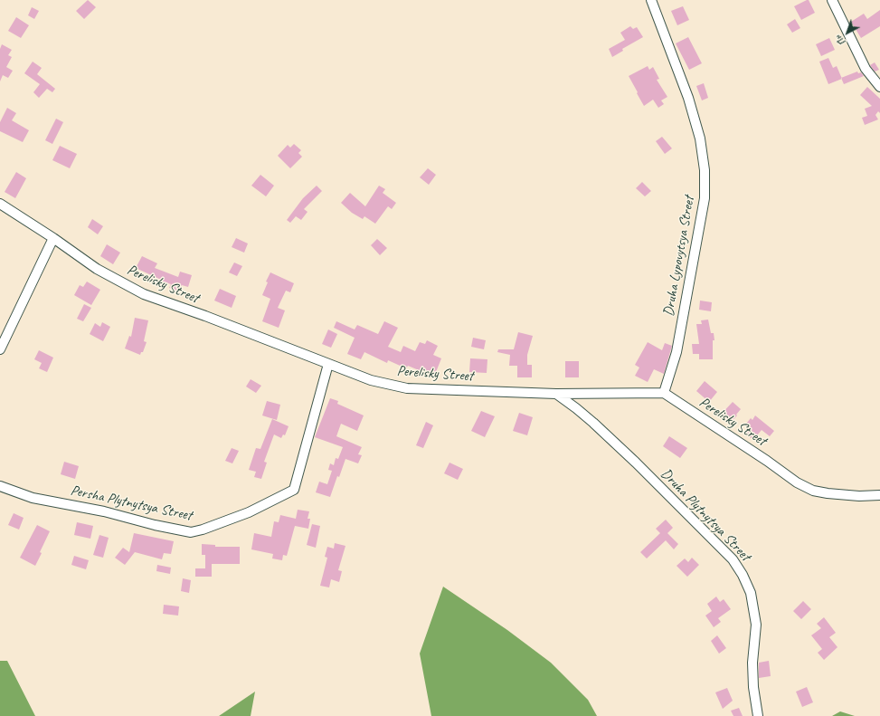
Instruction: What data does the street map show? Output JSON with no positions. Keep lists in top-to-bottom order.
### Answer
{
  "streets": {
    "street": [
      "Druha Lypovytsya Street",
      "Perelisky Street",
      "Persha Plytnytsya Street",
      "Druha Plytnytsya Street"
    ]
  },
  "crossings": [
    ["Druha Lypovytsya Street", "Perelisky Street"],
    ["Perelisky Street", "Persha Plytnytsya Street"],
    ["Perelisky Street", "Druha Plytnytsya Street"]
  ],
  "north": "bottom left"
}
